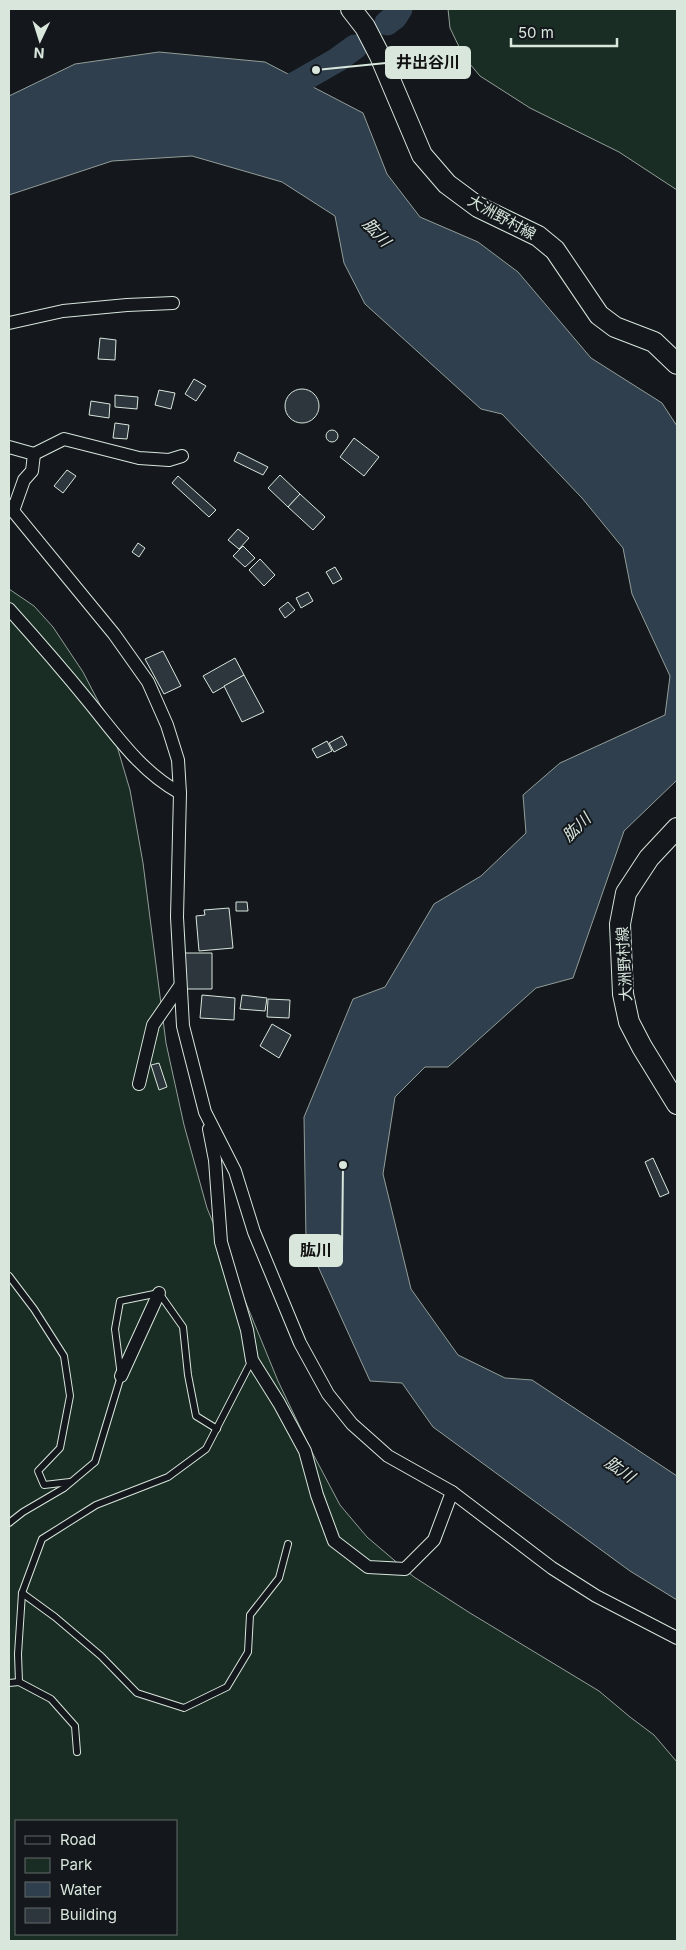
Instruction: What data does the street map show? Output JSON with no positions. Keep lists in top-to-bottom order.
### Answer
{
  "streets": {
    "main road": ["大洲野村線"]
  },
  "water": ["肱川"],
  "places": ["井出谷川", "肱川"],
  "legend": [
    "Road",
    "Park",
    "Water",
    "Building"
  ],
  "scale_bar": "50 m",
  "north": "bottom"
}
